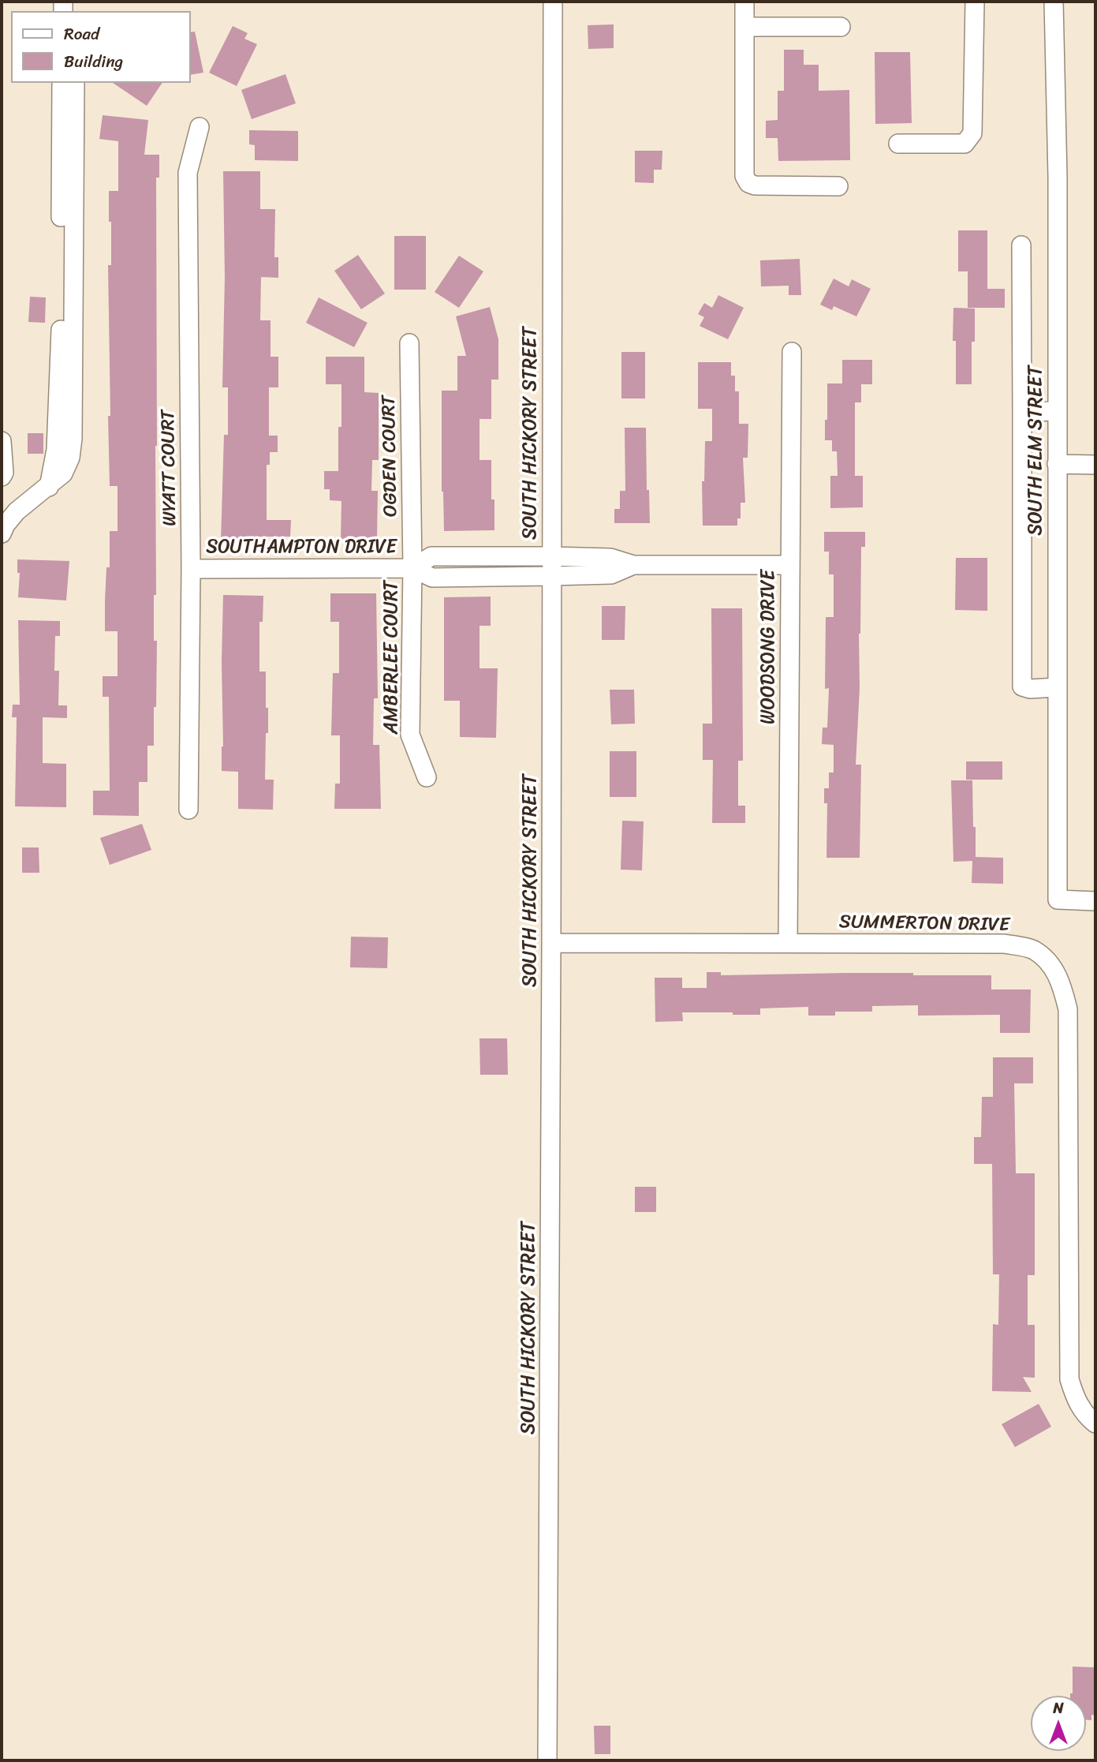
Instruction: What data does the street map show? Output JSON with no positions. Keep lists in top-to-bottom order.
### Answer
{
  "streets": {
    "street": [
      "SOUTH HICKORY STREET",
      "SOUTH ELM STREET",
      "OGDEN COURT",
      "WYATT COURT",
      "SOUTHAMPTON DRIVE",
      "WOODSONG DRIVE",
      "AMBERLEE COURT",
      "SUMMERTON DRIVE"
    ]
  },
  "crossings": [
    ["SOUTH HICKORY STREET", "SOUTHAMPTON DRIVE"],
    ["SOUTH HICKORY STREET", "SUMMERTON DRIVE"],
    ["OGDEN COURT", "SOUTHAMPTON DRIVE"],
    ["OGDEN COURT", "AMBERLEE COURT"],
    ["WYATT COURT", "SOUTHAMPTON DRIVE"],
    ["SOUTHAMPTON DRIVE", "AMBERLEE COURT"],
    ["WOODSONG DRIVE", "SUMMERTON DRIVE"]
  ],
  "legend": ["Road", "Building"],
  "north": "top"
}
